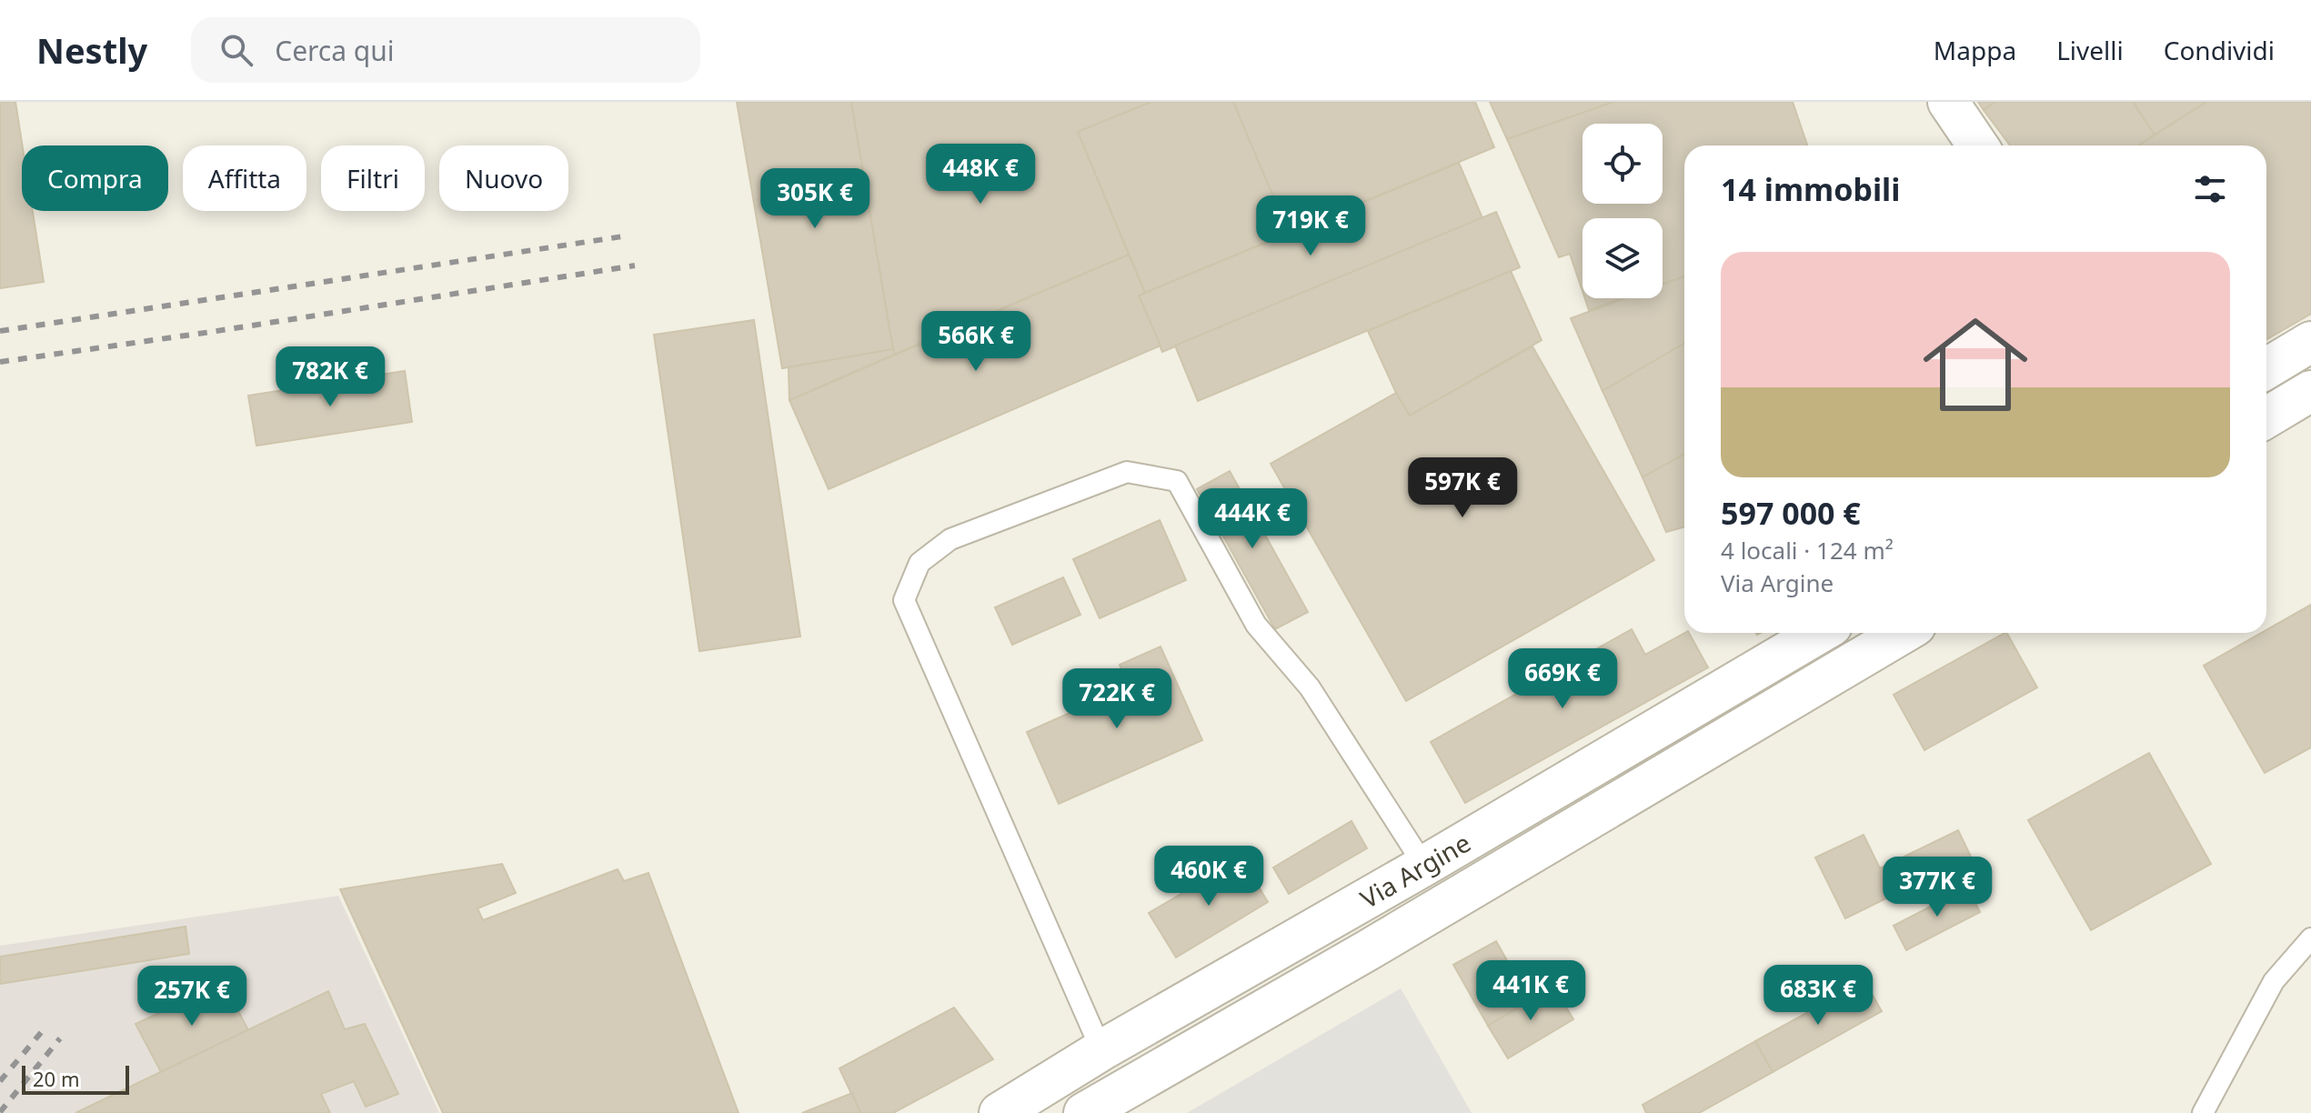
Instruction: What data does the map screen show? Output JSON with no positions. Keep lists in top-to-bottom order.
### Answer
{
  "streets": {
    "street": ["Via Argine"]
  },
  "scale_bar": "20 m",
  "page": {
    "header": "Nestly",
    "search": "Cerca qui",
    "nav": ["Mappa", "Livelli", "Condividi"],
    "price": [
      "448K €",
      "305K €",
      "719K €",
      "566K €",
      "782K €",
      "597K €",
      "444K €",
      "669K €",
      "722K €",
      "460K €",
      "377K €",
      "441K €",
      "683K €",
      "257K €"
    ],
    "chip": [
      "Compra",
      "Affitta",
      "Filtri",
      "Nuovo"
    ],
    "heading": "14 immobili",
    "list": [
      {
        "name": "597 000 €",
        "note": "4 locali · 124 m² · Via Argine"
      }
    ],
    "scale": "20 m"
  }
}
